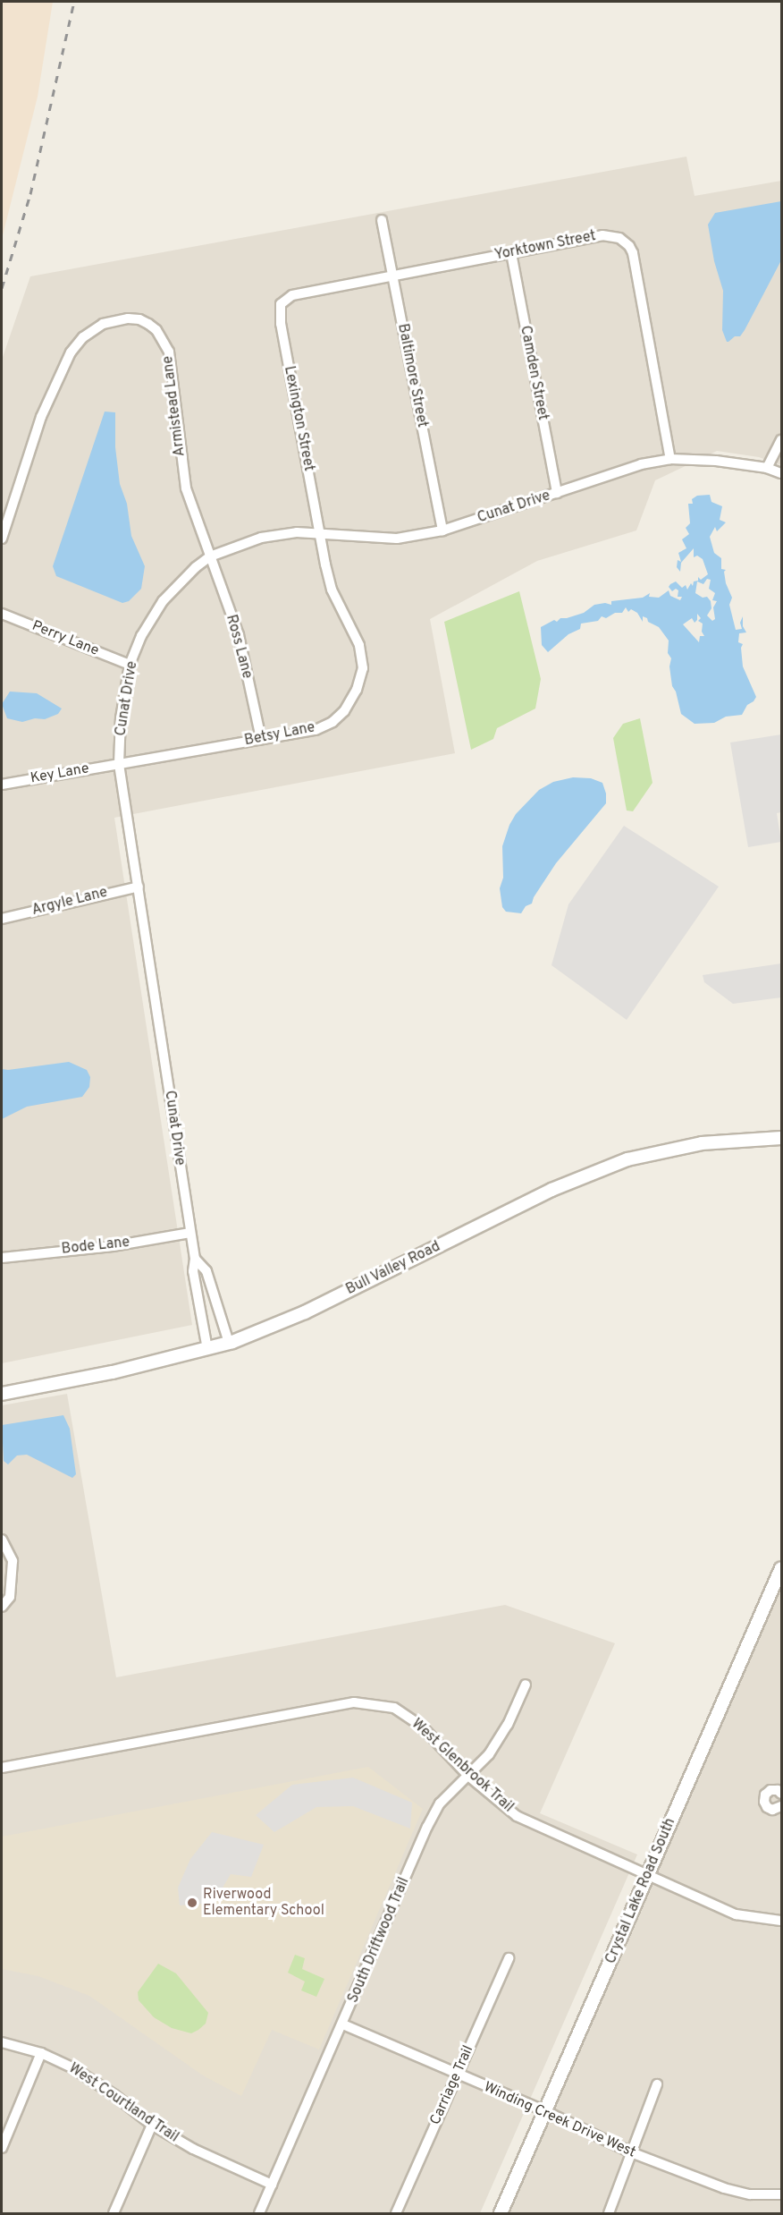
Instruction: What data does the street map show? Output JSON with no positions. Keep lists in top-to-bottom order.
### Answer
{
  "streets": {
    "street": [
      "Yorktown Street",
      "Camden Street",
      "Baltimore Street",
      "Armistead Lane",
      "Lexington Street",
      "Cunat Drive",
      "Perry Lane",
      "Ross Lane",
      "Betsy Lane",
      "Key Lane",
      "Argyle Lane",
      "Bode Lane",
      "Bull Valley Road",
      "West Glenbrook Trail",
      "Crystal Lake Road South",
      "South Driftwood Trail",
      "Carriage Trail",
      "West Courtland Trail",
      "Winding Creek Drive West"
    ]
  },
  "crossings": [
    ["Yorktown Street", "Camden Street"],
    ["Yorktown Street", "Baltimore Street"],
    ["Yorktown Street", "Lexington Street"],
    ["Yorktown Street", "Cunat Drive"],
    ["Camden Street", "Cunat Drive"],
    ["Baltimore Street", "Cunat Drive"],
    ["Armistead Lane", "Cunat Drive"],
    ["Armistead Lane", "Ross Lane"],
    ["Lexington Street", "Cunat Drive"],
    ["Lexington Street", "Betsy Lane"],
    ["Cunat Drive", "Perry Lane"],
    ["Cunat Drive", "Ross Lane"],
    ["Cunat Drive", "Betsy Lane"],
    ["Cunat Drive", "Key Lane"],
    ["Cunat Drive", "Argyle Lane"],
    ["Cunat Drive", "Bode Lane"],
    ["Cunat Drive", "Bull Valley Road"],
    ["Ross Lane", "Betsy Lane"],
    ["Betsy Lane", "Key Lane"],
    ["West Glenbrook Trail", "Crystal Lake Road South"],
    ["West Glenbrook Trail", "South Driftwood Trail"],
    ["Crystal Lake Road South", "Winding Creek Drive West"],
    ["South Driftwood Trail", "West Courtland Trail"],
    ["South Driftwood Trail", "Winding Creek Drive West"],
    ["Carriage Trail", "Winding Creek Drive West"]
  ],
  "places": ["Riverwood Elementary School"]
}
